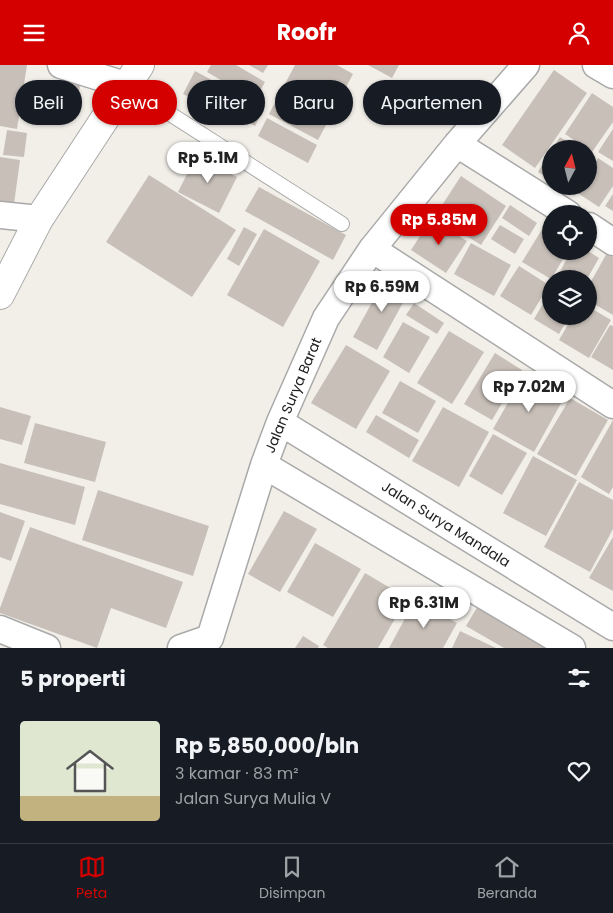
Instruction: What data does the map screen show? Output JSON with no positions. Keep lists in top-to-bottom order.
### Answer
{
  "streets": {
    "street": ["Jalan Surya Barat", "Jalan Surya Mandala"]
  },
  "crossings": [
    ["Jalan Surya Barat", "Jalan Surya Mandala"]
  ],
  "north": "top",
  "page": {
    "header": "Roofr",
    "chip": [
      "Beli",
      "Sewa",
      "Filter",
      "Baru",
      "Apartemen"
    ],
    "price": [
      "Rp 5.1M",
      "Rp 5.85M",
      "Rp 6.59M",
      "Rp 7.02M",
      "Rp 6.31M"
    ],
    "heading": "5 properti",
    "list": [
      {
        "name": "Rp 5,850,000/bln",
        "note": "3 kamar · 83 m² · Jalan Surya Mulia V"
      }
    ],
    "tabs": ["Peta", "Disimpan", "Beranda"]
  }
}
